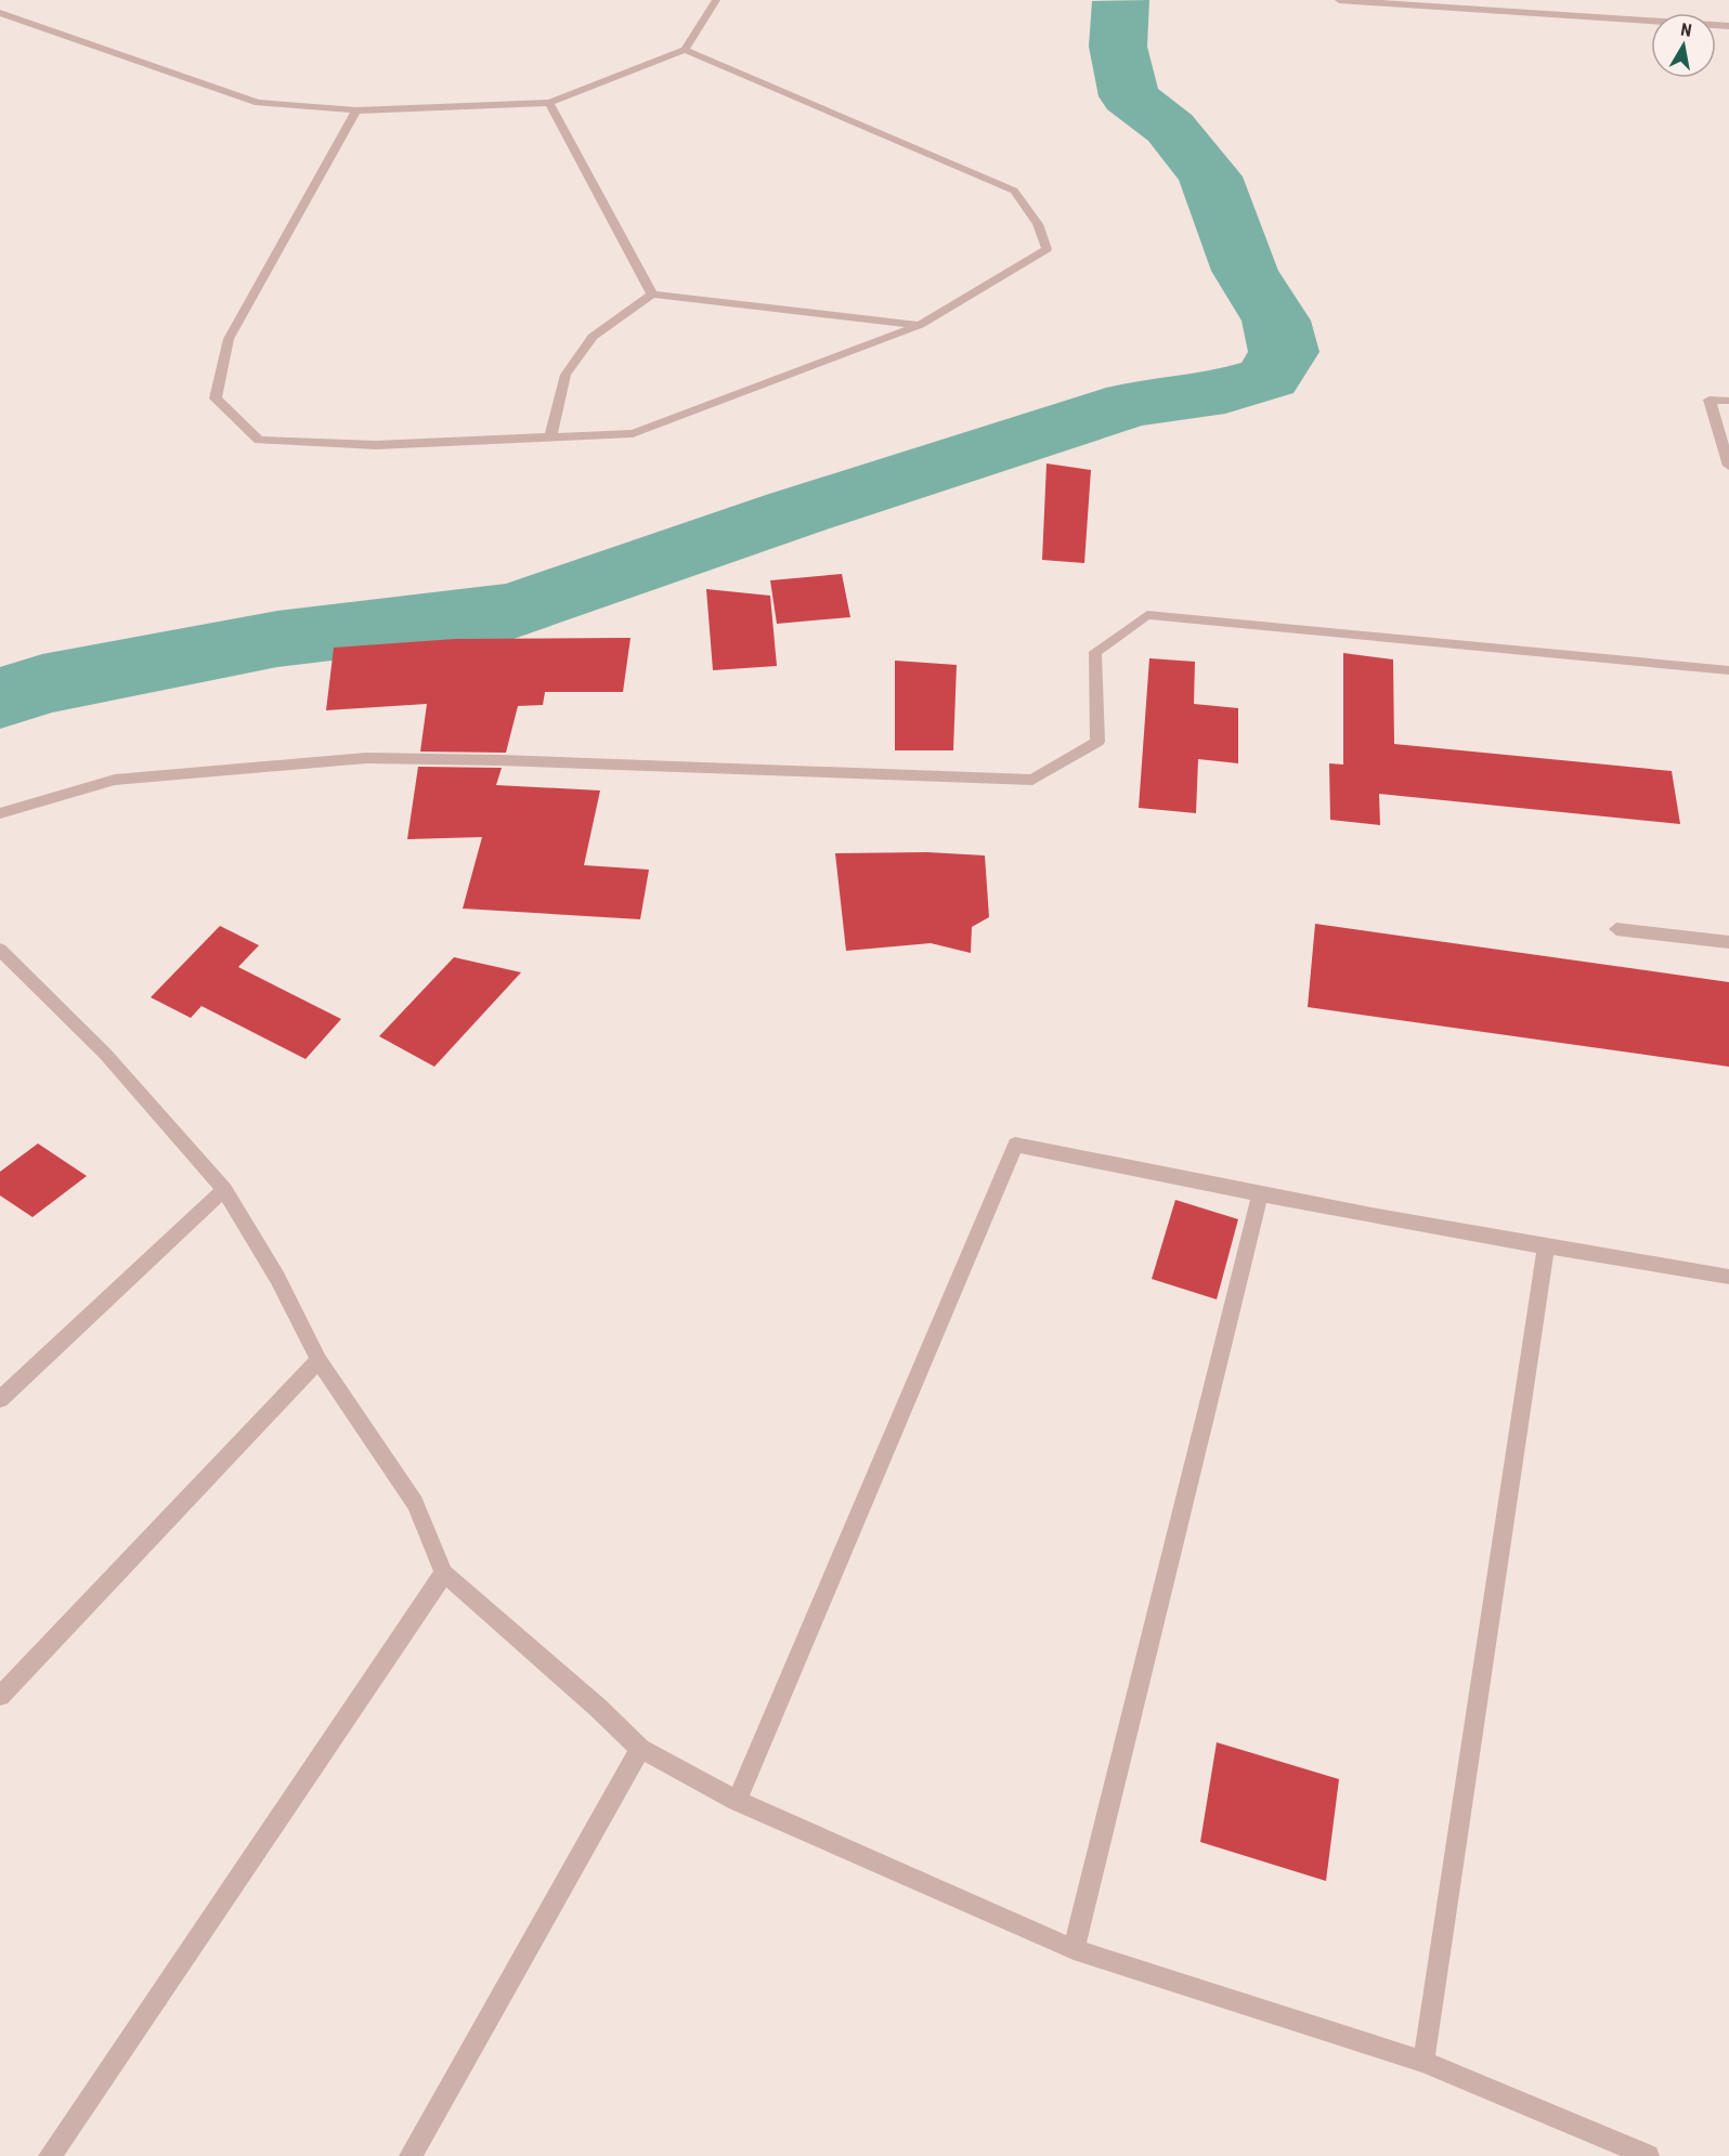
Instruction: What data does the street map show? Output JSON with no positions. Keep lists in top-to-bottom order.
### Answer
{
  "north": "top"
}
